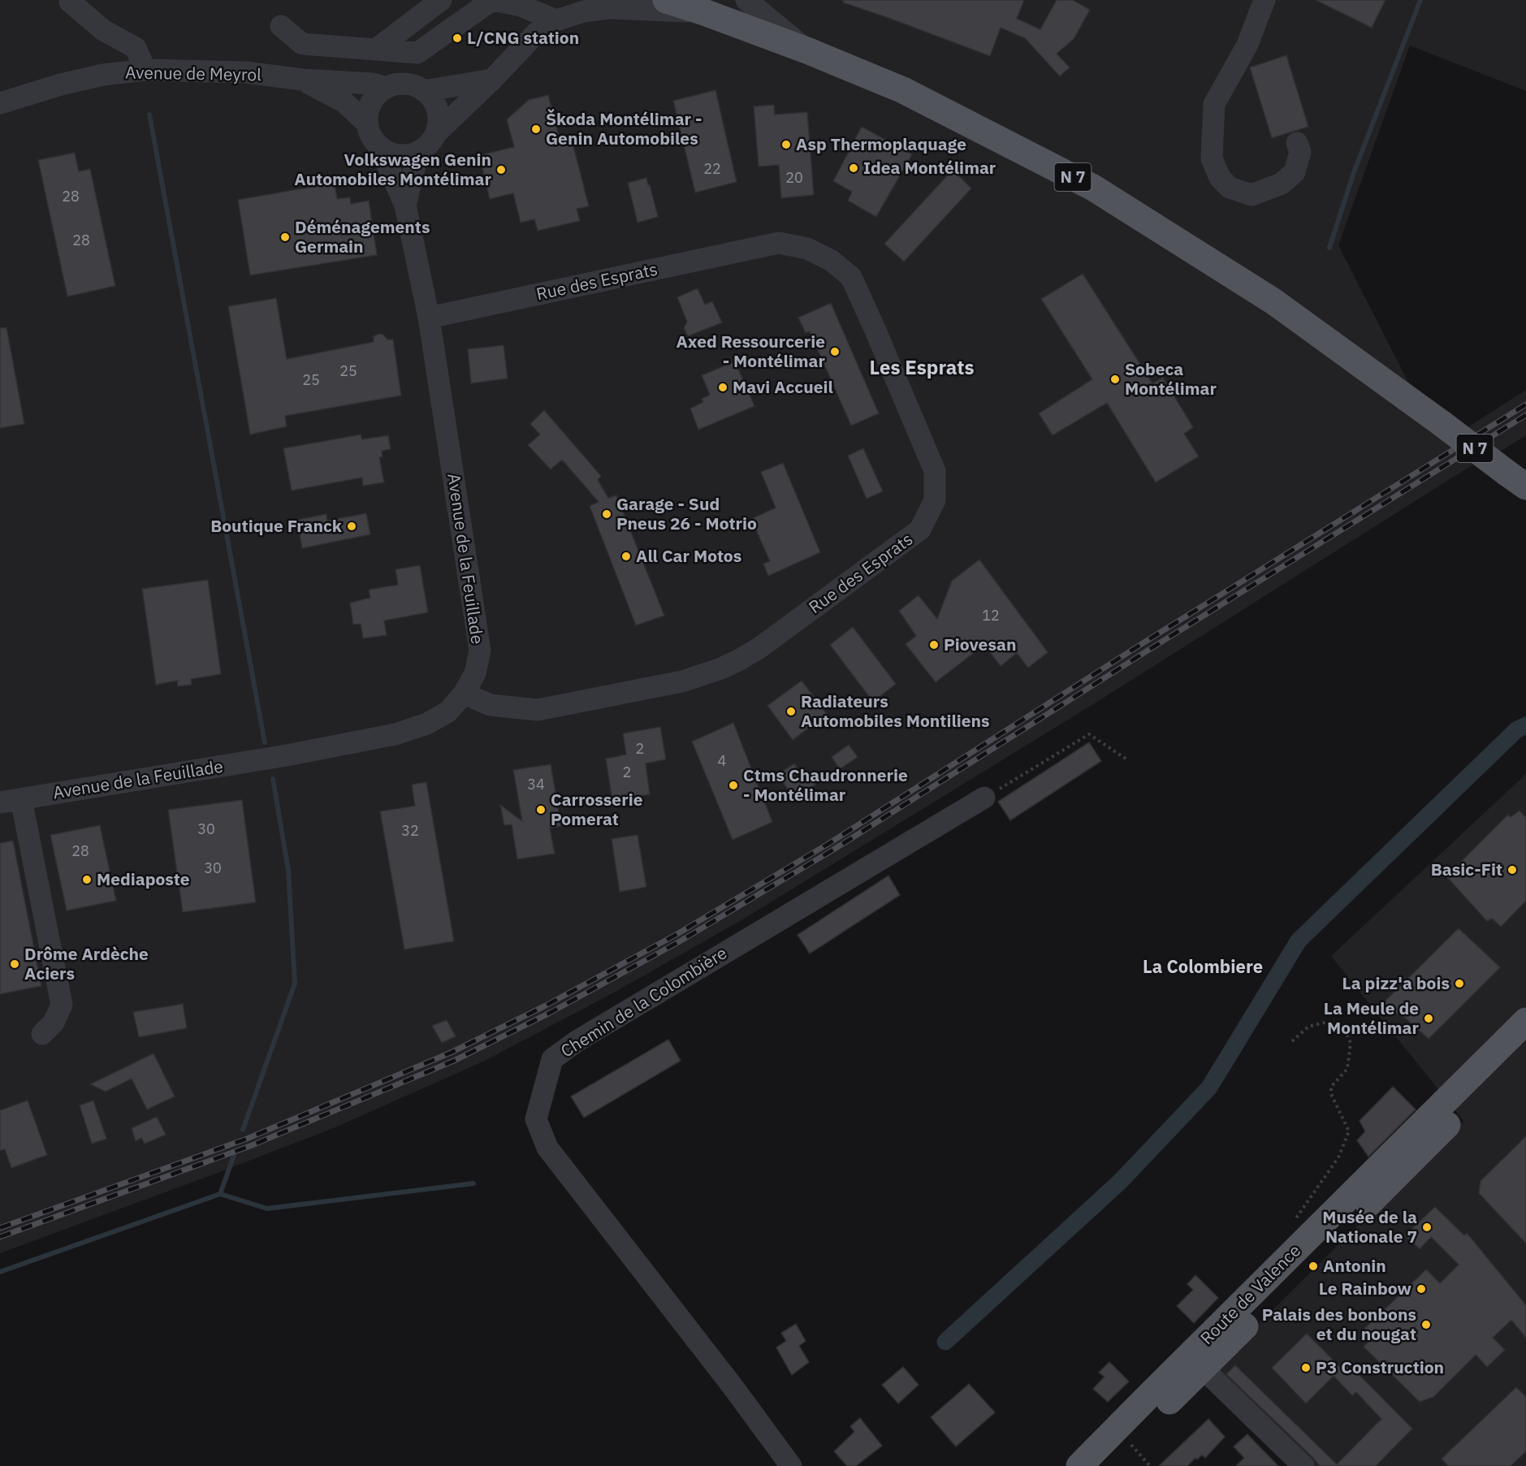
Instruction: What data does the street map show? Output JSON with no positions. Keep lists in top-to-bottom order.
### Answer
{
  "streets": {
    "main road": ["N 7", "Route de Valence"],
    "street": [
      "Avenue de Meyrol",
      "Rue des Esprats",
      "Avenue de la Feuillade",
      "Chemin de la Colombière"
    ]
  },
  "crossings": [
    ["Avenue de Meyrol", "Avenue de la Feuillade"],
    ["Rue des Esprats", "Avenue de la Feuillade"]
  ],
  "districts": ["Les Esprats", "La Colombiere"],
  "places": [
    "L/CNG station",
    "Škoda Montélimar - Genin Automobiles",
    "Asp Thermoplaquage",
    "Idea Montélimar",
    "Volkswagen Genin Automobiles Montélimar",
    "Déménagements Germain",
    "Axed Ressourcerie - Montélimar",
    "Sobeca Montélimar",
    "Mavi Accueil",
    "Garage - Sud Pneus 26 - Motrio",
    "Boutique Franck",
    "All Car Motos",
    "Piovesan",
    "Radiateurs Automobiles Montiliens",
    "Ctms Chaudronnerie - Montélimar",
    "Carrosserie Pomerat",
    "Basic-Fit",
    "Mediaposte",
    "Drôme Ardèche Aciers",
    "La pizz'a bois",
    "La Meule de Montélimar",
    "Musée de la Nationale 7",
    "Antonin",
    "Le Rainbow",
    "Palais des bonbons et du nougat",
    "P3 Construction"
  ],
  "house_numbers": [
    "22",
    "20",
    "28",
    "28",
    "25",
    "25",
    "12",
    "2",
    "4",
    "2",
    "34",
    "30",
    "32",
    "28",
    "30"
  ]
}
